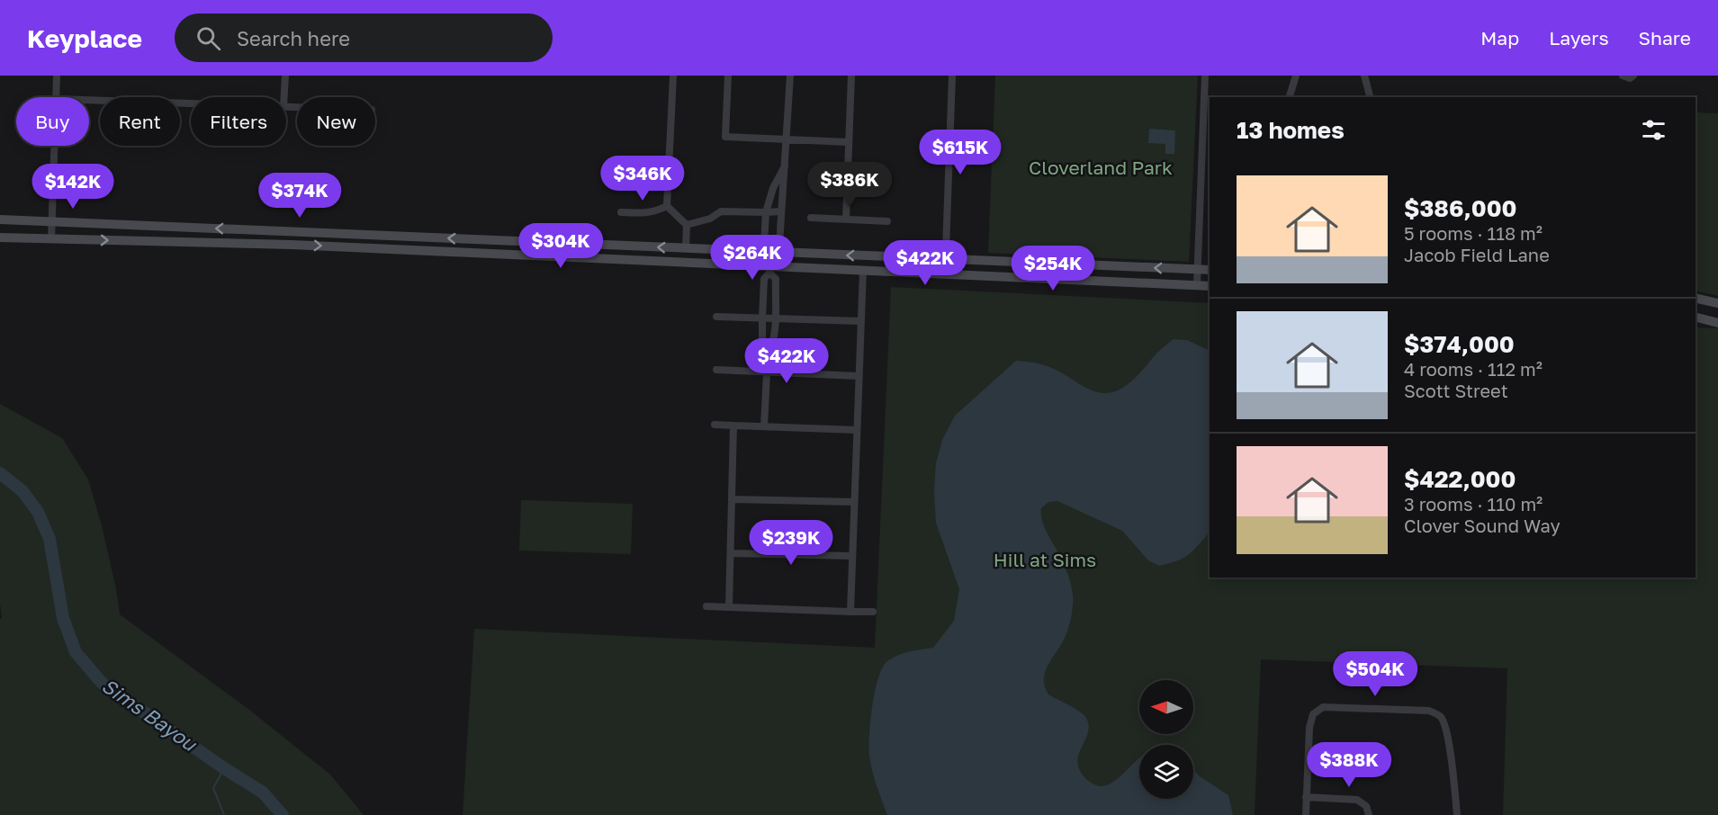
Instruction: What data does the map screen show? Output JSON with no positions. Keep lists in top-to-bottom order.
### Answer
{
  "water": ["Sims Bayou"],
  "parks": ["Cloverland Park", "Hill at Sims"],
  "north": "left",
  "page": {
    "header": "Keyplace",
    "search": "Search here",
    "nav": ["Map", "Layers", "Share"],
    "chip": [
      "Buy",
      "Rent",
      "Filters",
      "New"
    ],
    "heading": "13 homes",
    "price": [
      "$615K",
      "$346K",
      "$386K",
      "$142K",
      "$374K",
      "$304K",
      "$264K",
      "$422K",
      "$254K",
      "$422K",
      "$239K",
      "$504K",
      "$388K"
    ],
    "list": [
      {
        "name": "$386,000",
        "note": "5 rooms · 118 m² · Jacob Field Lane"
      },
      {
        "name": "$374,000",
        "note": "4 rooms · 112 m² · Scott Street"
      },
      {
        "name": "$422,000",
        "note": "3 rooms · 110 m² · Clover Sound Way"
      }
    ]
  }
}
